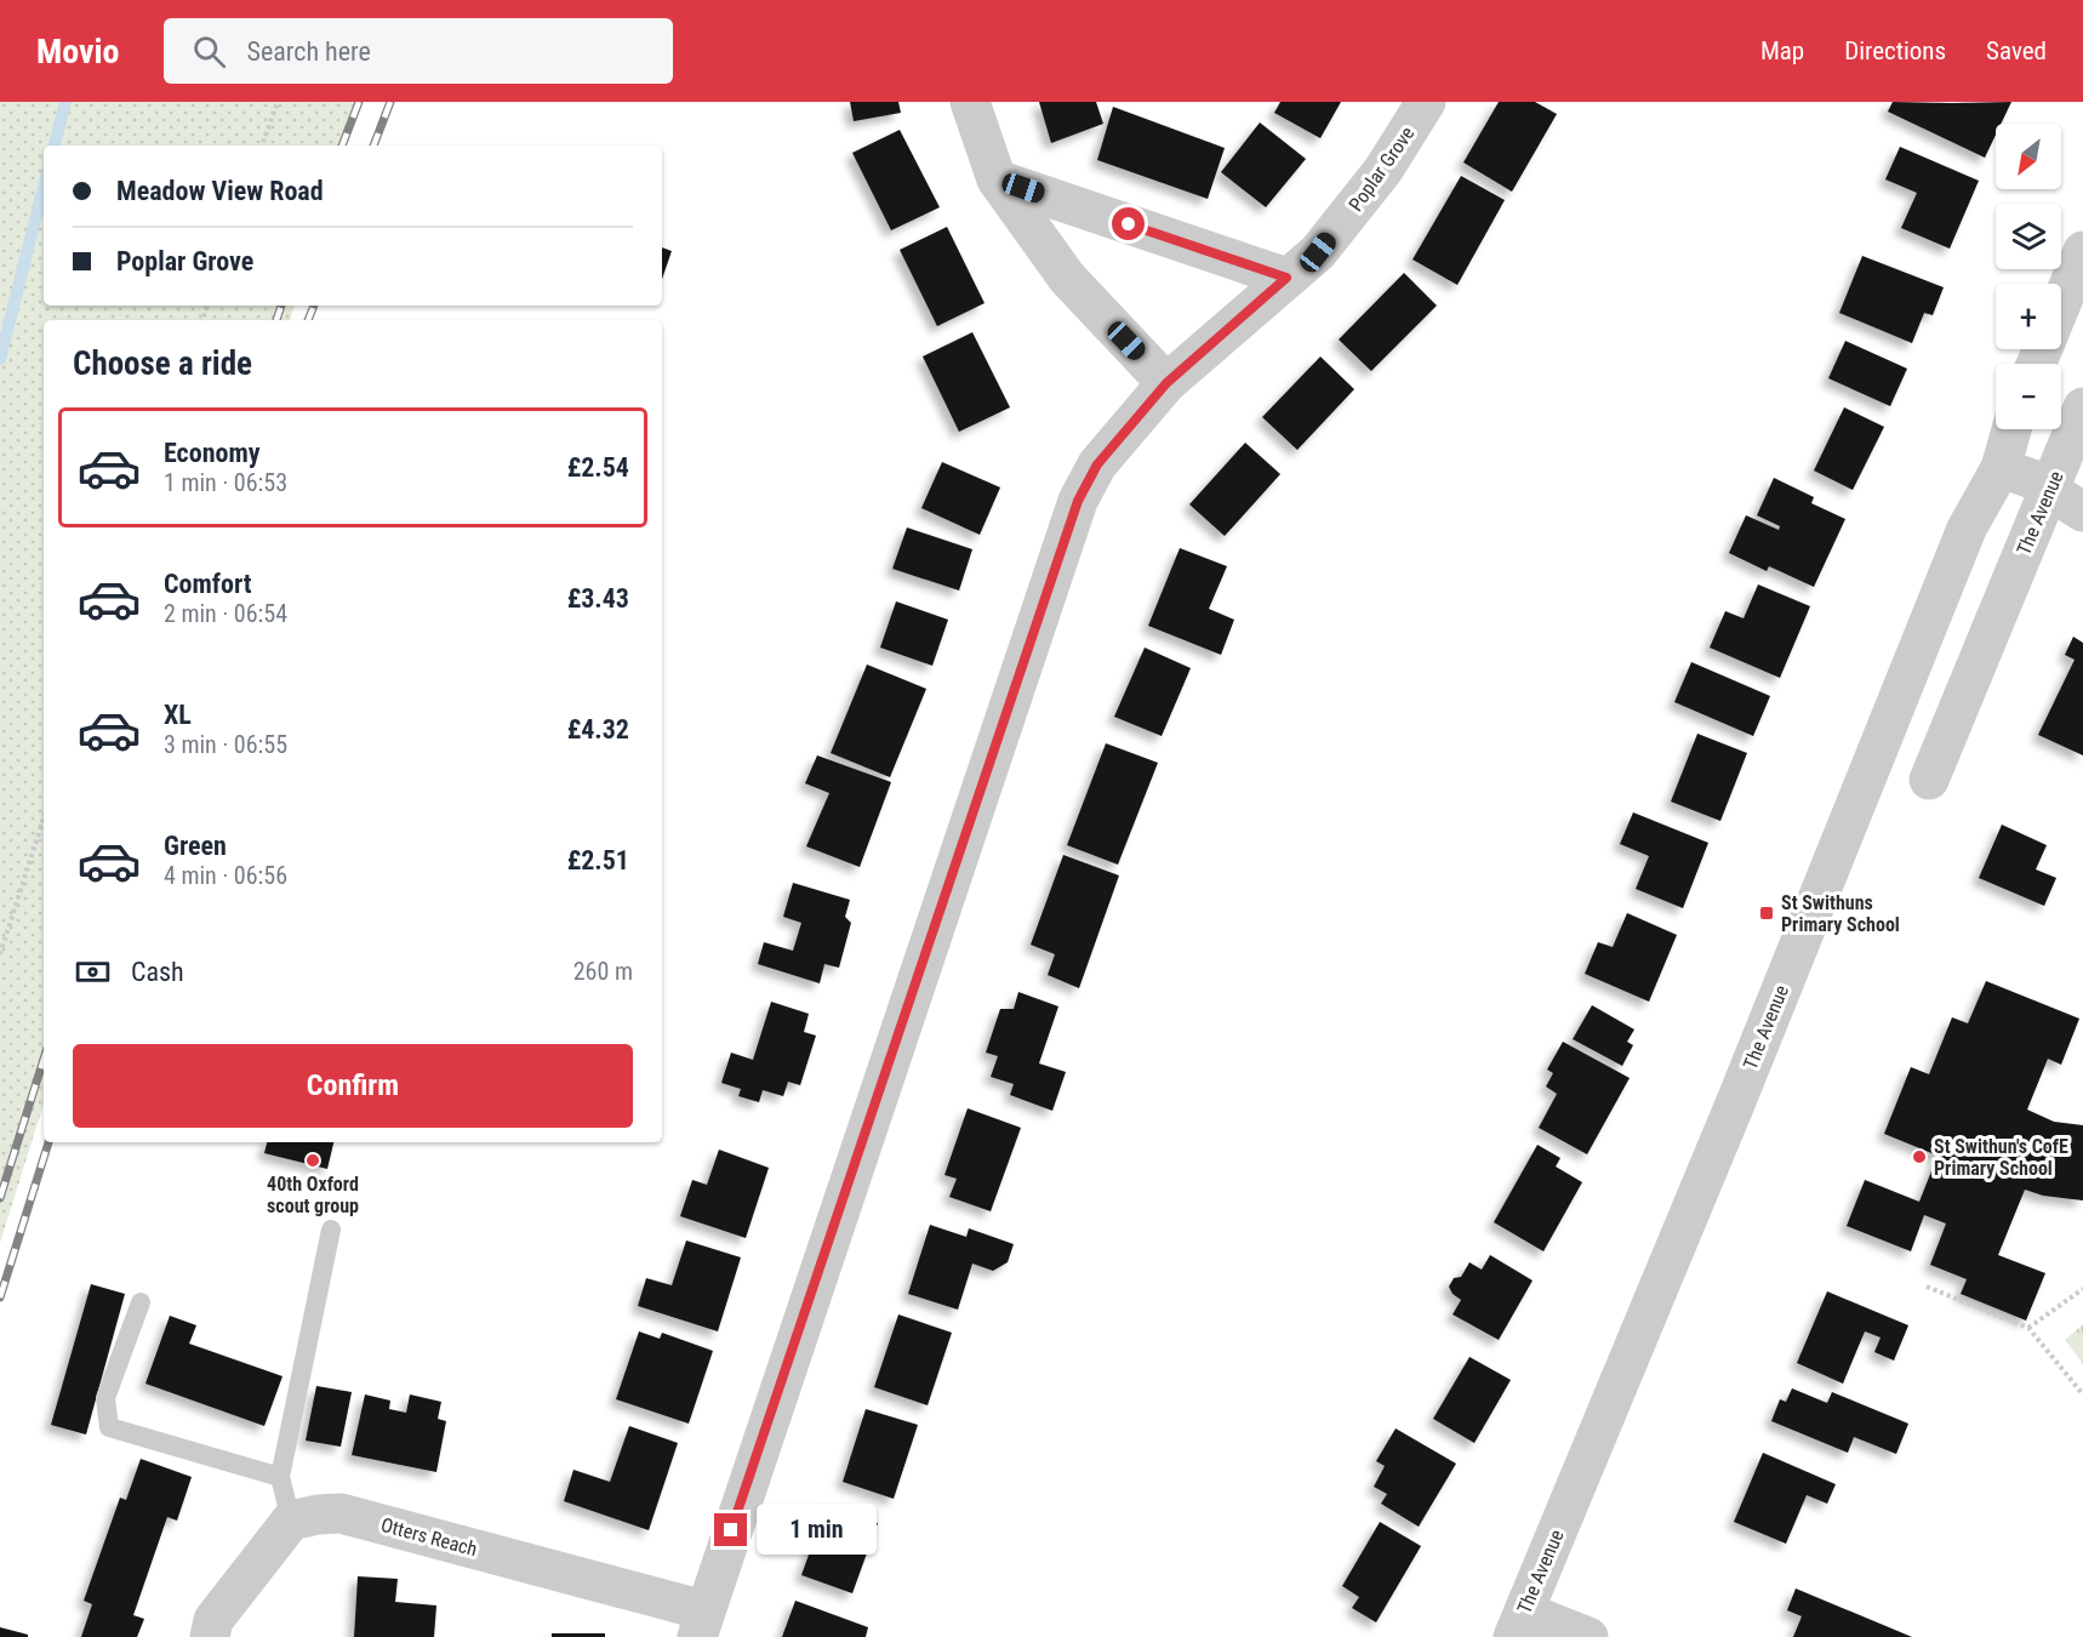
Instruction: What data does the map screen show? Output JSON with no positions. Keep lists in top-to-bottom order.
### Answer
{
  "streets": {
    "street": ["Poplar Grove", "The Avenue", "Otters Reach"]
  },
  "crossings": [
    ["Poplar Grove", "Otters Reach"]
  ],
  "places": {
    "transit": ["St Swithuns Primary School"],
    "other": ["St Swithun's CofE Primary School", "40th Oxford scout group"]
  },
  "north": "bottom left",
  "page": {
    "header": "Movio",
    "search": "Search here",
    "nav": ["Map", "Directions", "Saved"],
    "map_buttons": ["+", "−"],
    "banner": ["Meadow View Road", "Poplar Grove"],
    "heading": "Choose a ride",
    "list": [
      {
        "name": "Economy",
        "note": "1 min · 06:53",
        "value": "£2.54"
      },
      {
        "name": "Comfort",
        "note": "2 min · 06:54",
        "value": "£3.43"
      },
      {
        "name": "XL",
        "note": "3 min · 06:55",
        "value": "£4.32"
      },
      {
        "name": "Green",
        "note": "4 min · 06:56",
        "value": "£2.51"
      }
    ],
    "pay": ["Cash", "260 m"],
    "buttons": "Confirm",
    "bubble": "1 min"
  }
}
